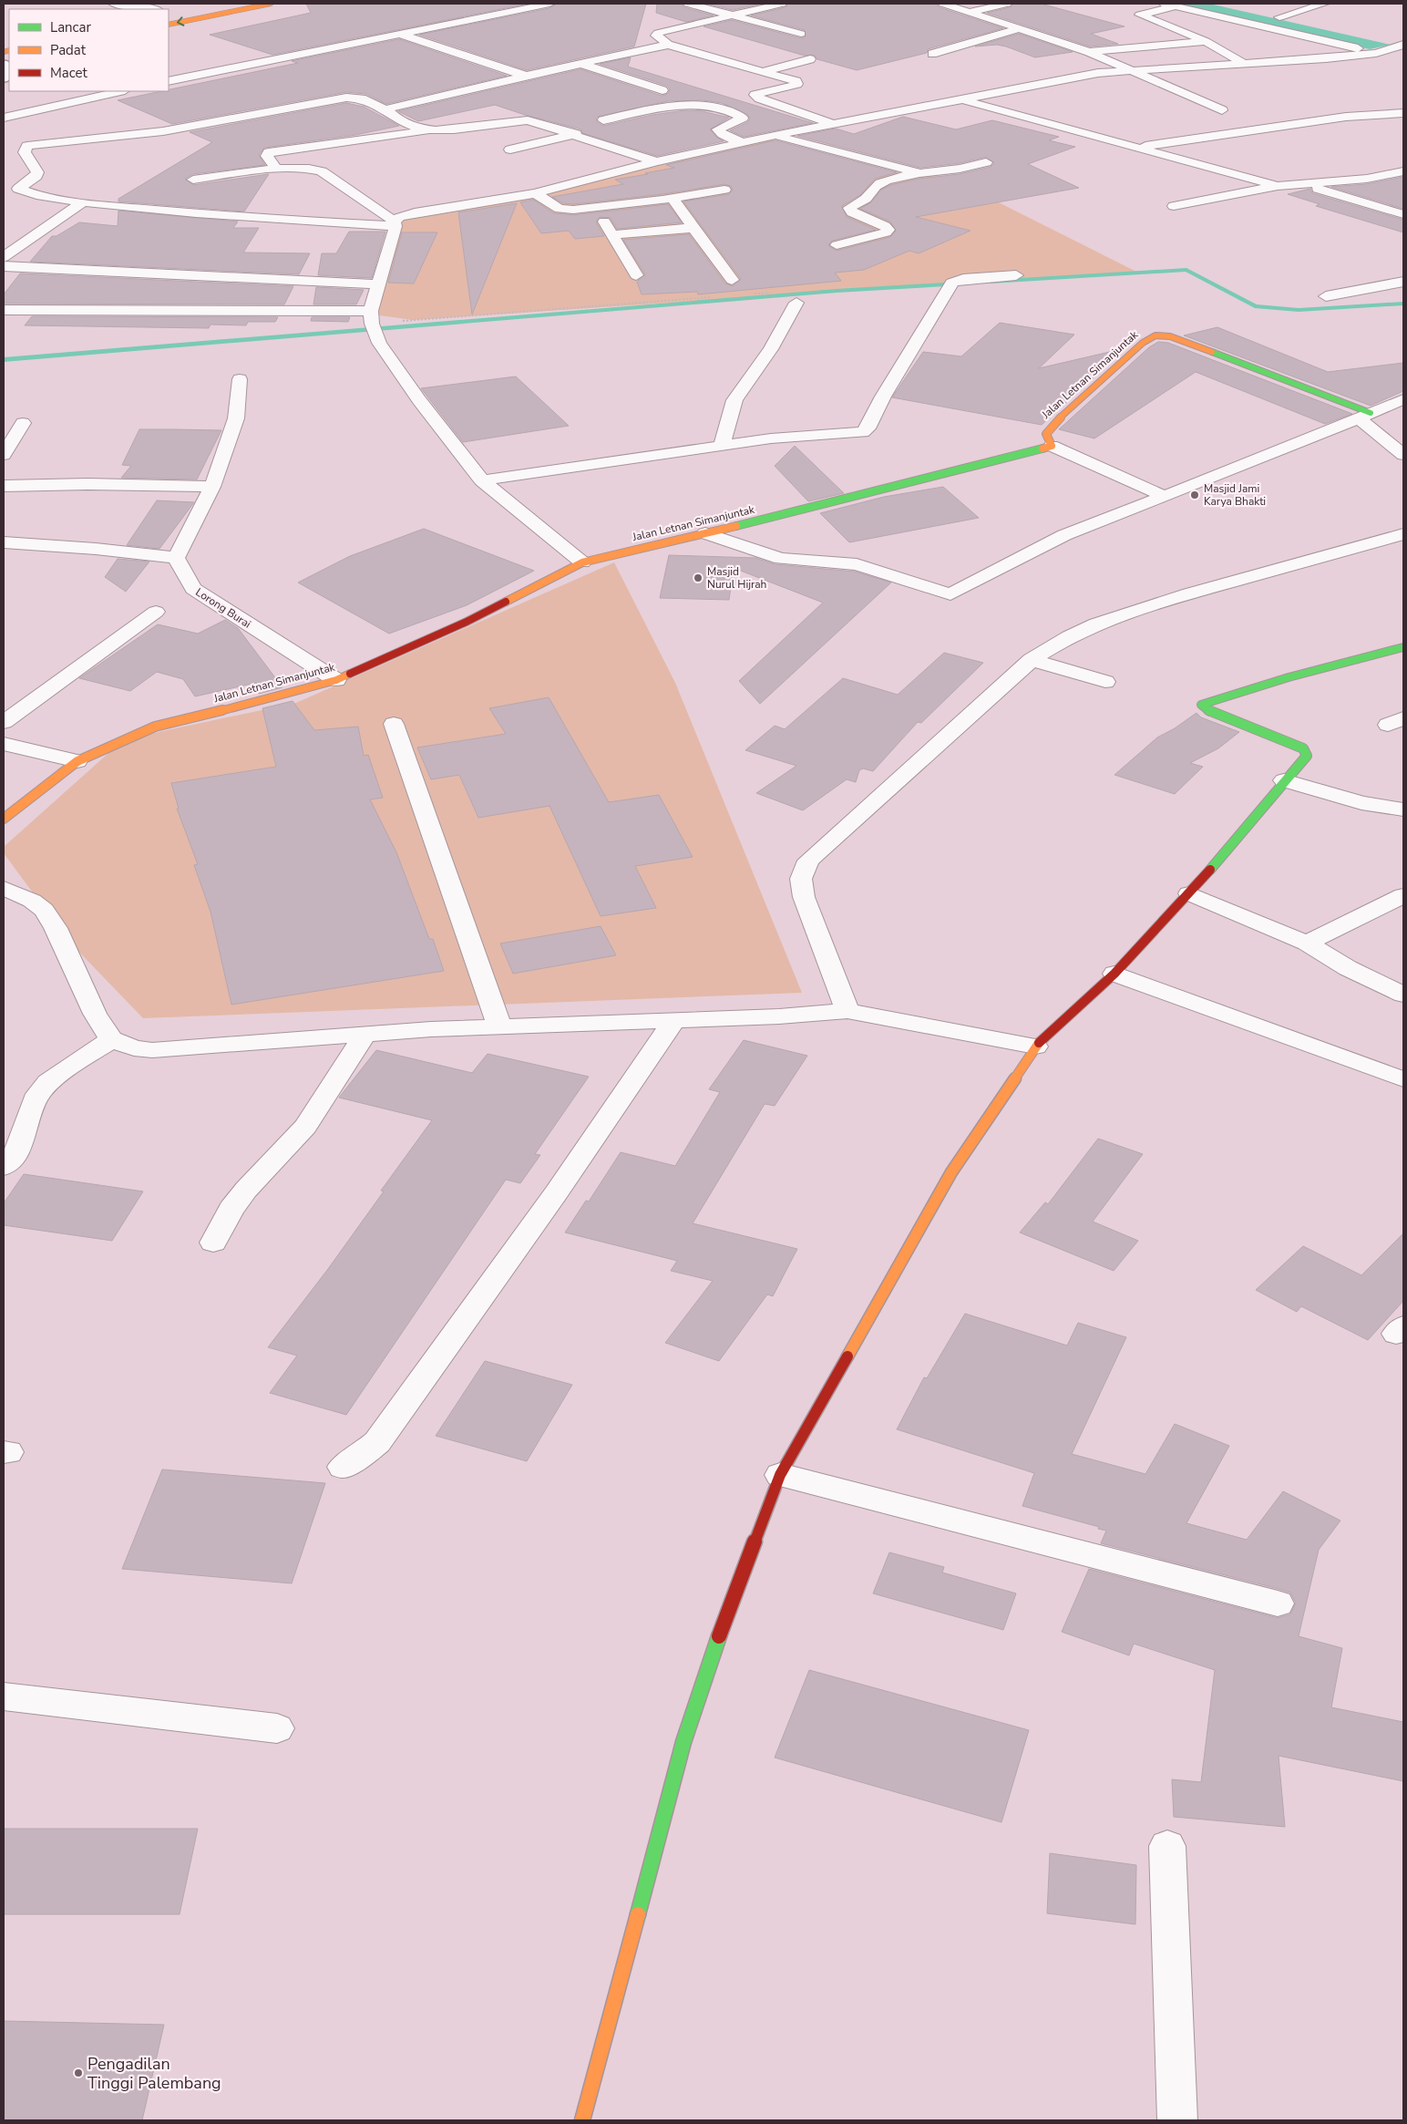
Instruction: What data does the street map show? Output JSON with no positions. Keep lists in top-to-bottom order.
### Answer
{
  "streets": {
    "main road": ["Jalan Letnan Simanjuntak"],
    "street": ["Lorong Burai"]
  },
  "crossings": [
    ["Jalan Letnan Simanjuntak", "Lorong Burai"]
  ],
  "places": ["Masjid Jami Karya Bhakti", "Masjid Nurul Hijrah", "Pengadilan Tinggi Palembang"],
  "legend": ["Lancar", "Padat", "Macet"]
}
